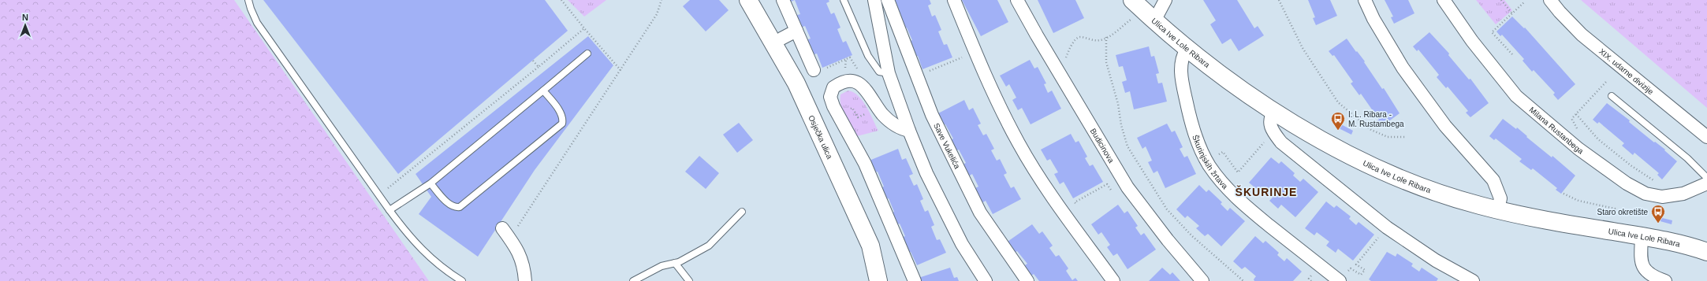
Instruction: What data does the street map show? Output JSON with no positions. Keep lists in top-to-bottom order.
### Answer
{
  "streets": {
    "street": [
      "Ulica Ive Lole Ribara",
      "XIX. udarne divizije",
      "Milana Rustanbega",
      "Osječka ulica",
      "Save Vukelića",
      "Budicinova",
      "Škurinjskih žrtava"
    ]
  },
  "crossings": [
    ["Ulica Ive Lole Ribara", "Škurinjskih žrtava"]
  ],
  "districts": ["ŠKURINJE"],
  "places": {
    "bus stop": ["I. L. Ribara - M. Rustambega", "Staro okretište"]
  },
  "north": "top"
}
